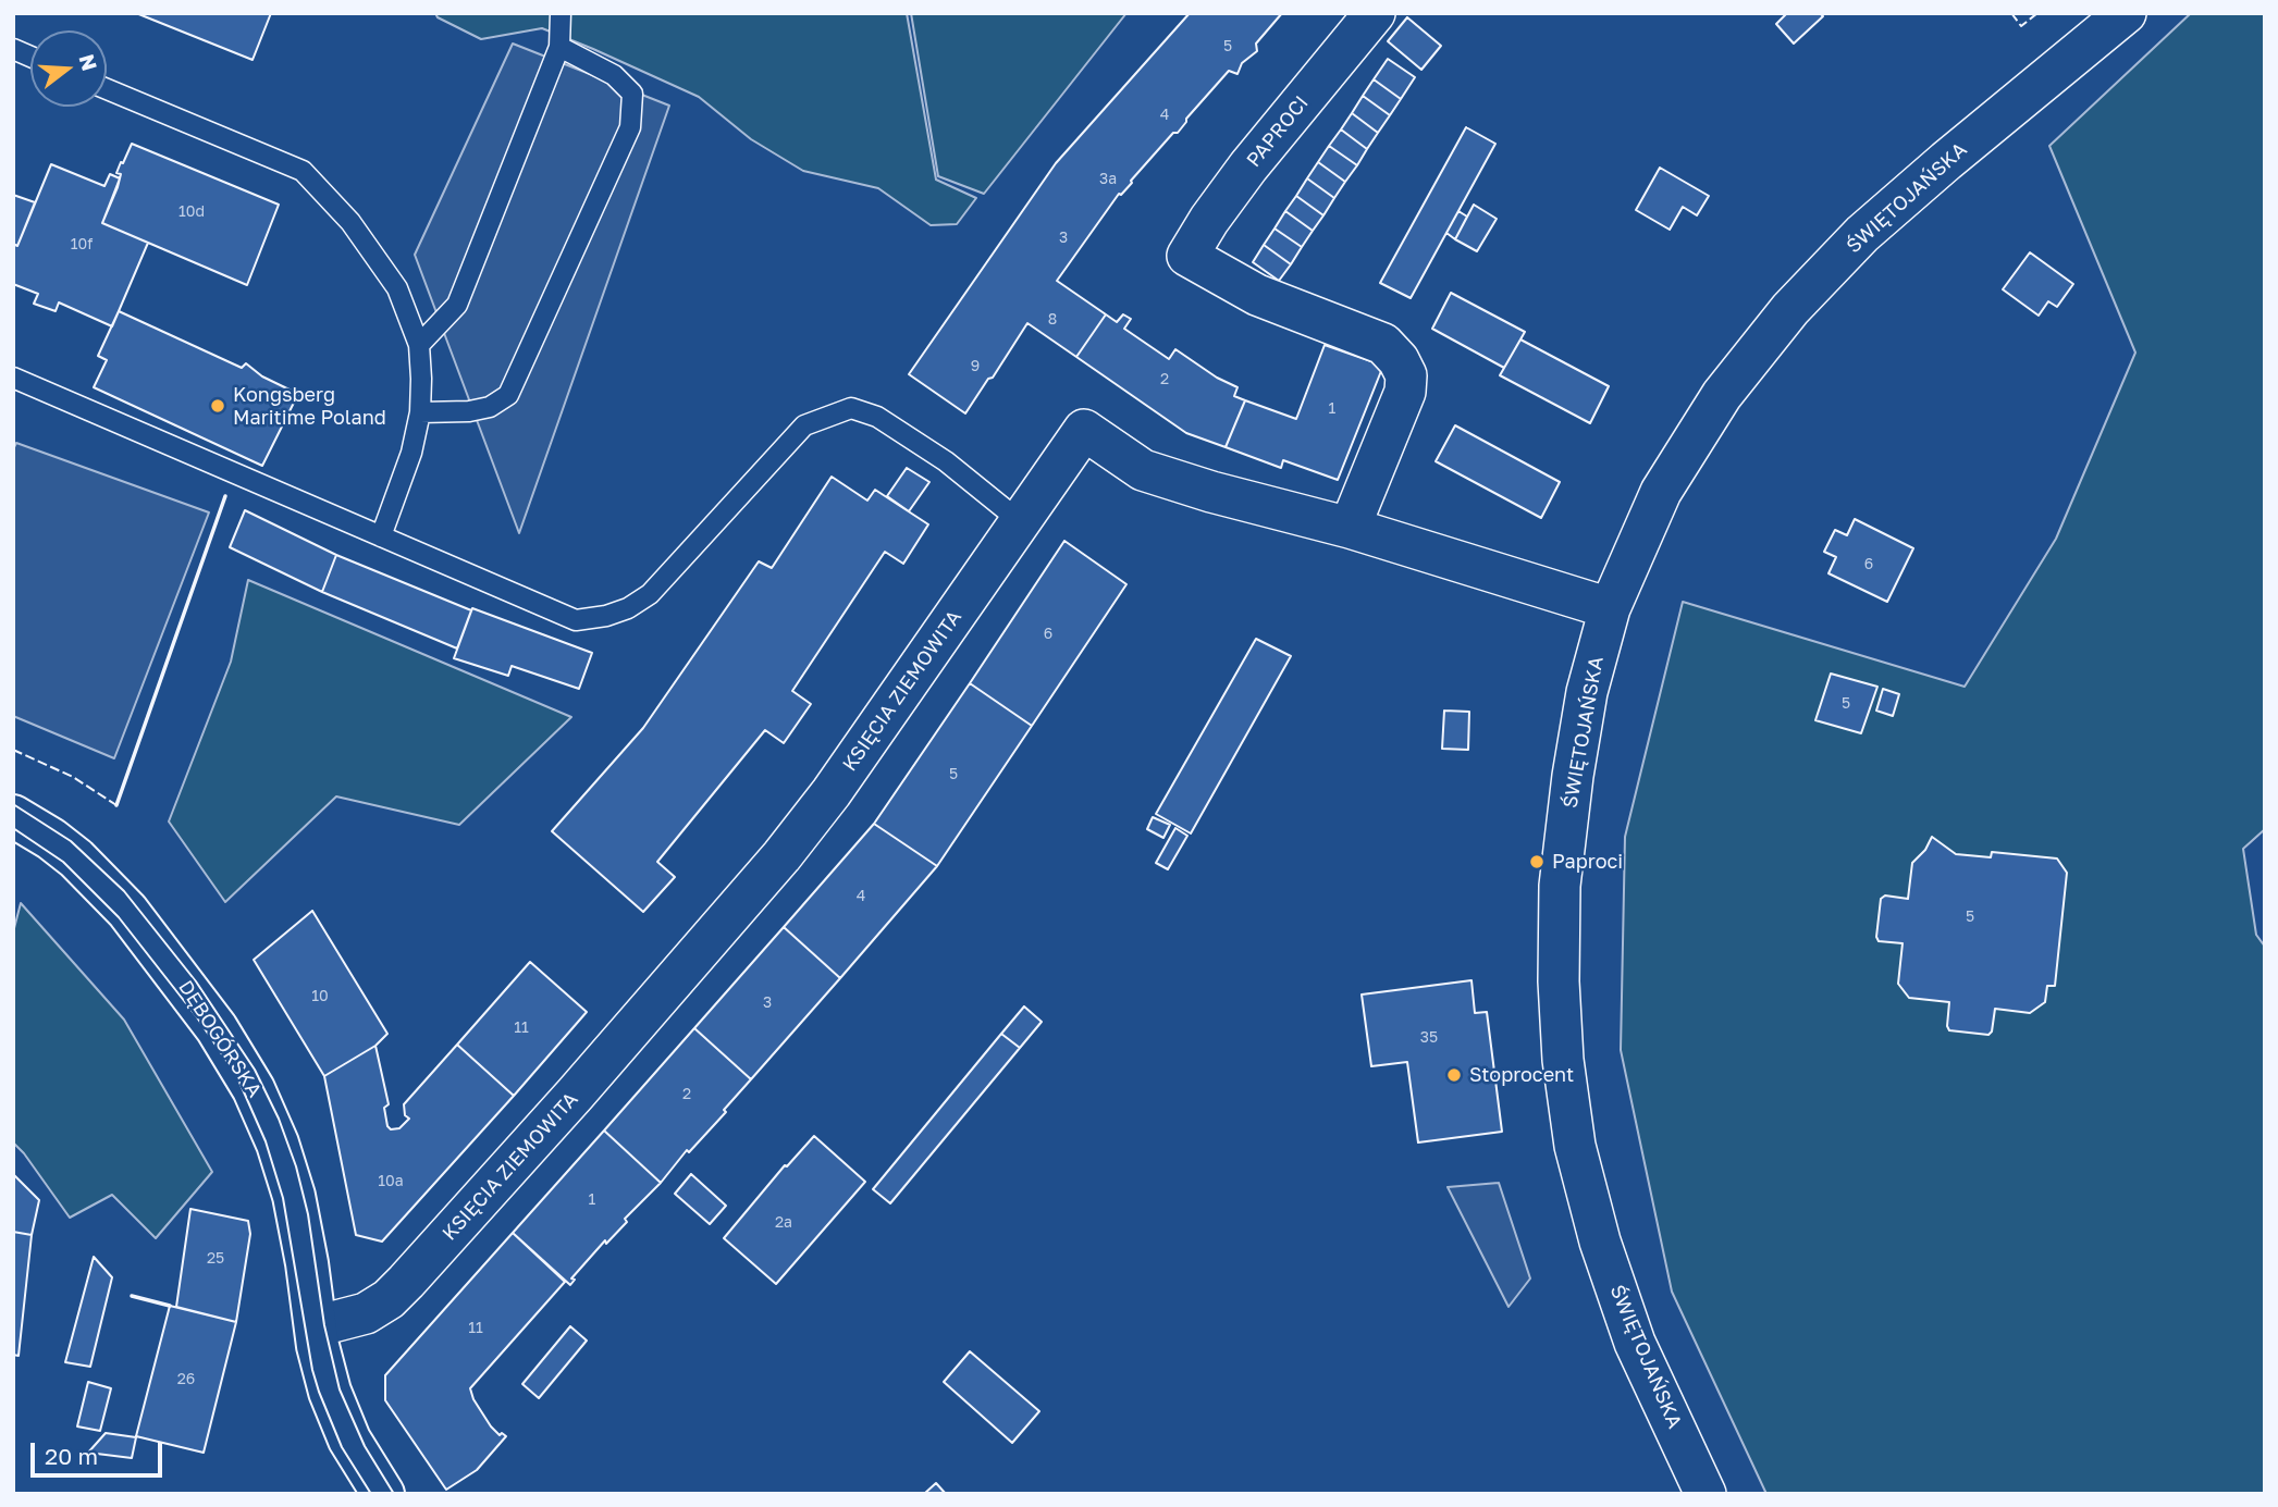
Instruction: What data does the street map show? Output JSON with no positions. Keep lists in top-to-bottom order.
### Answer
{
  "streets": {
    "street": [
      "PAPROCI",
      "ŚWIĘTOJAŃSKA",
      "KSIĘCIA ZIEMOWITA",
      "DĘBOGÓRSKA"
    ]
  },
  "crossings": [
    ["PAPROCI", "KSIĘCIA ZIEMOWITA"],
    ["ŚWIĘTOJAŃSKA", "KSIĘCIA ZIEMOWITA"],
    ["KSIĘCIA ZIEMOWITA", "DĘBOGÓRSKA"]
  ],
  "places": ["Kongsberg Maritime Poland", "Paproci", "Stoprocent"],
  "house_numbers": [
    "5",
    "4",
    "3a",
    "10d",
    "3",
    "10f",
    "8",
    "9",
    "2",
    "1",
    "6",
    "6",
    "5",
    "5",
    "4",
    "5",
    "10",
    "3",
    "11",
    "35",
    "2",
    "10a",
    "1",
    "2a",
    "25",
    "11",
    "26"
  ],
  "scale_bar": "20 m",
  "north": "right"
}
